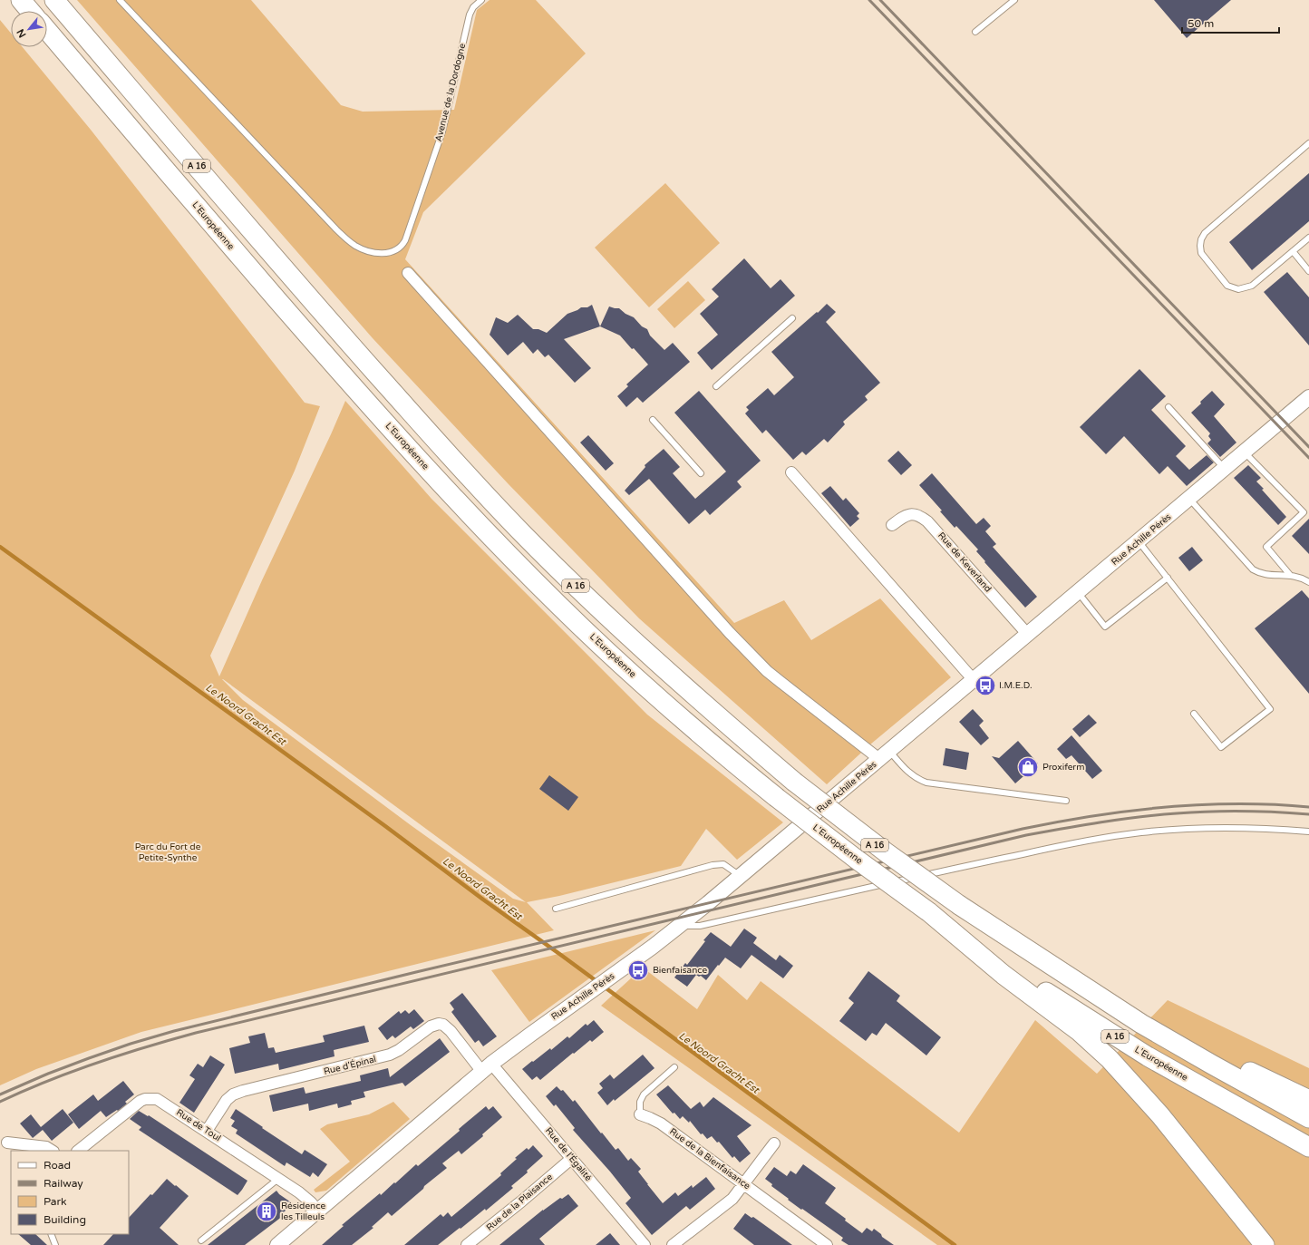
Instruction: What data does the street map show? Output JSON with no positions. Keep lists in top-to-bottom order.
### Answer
{
  "streets": {
    "highway": ["A 16", "L'Européenne"],
    "street": [
      "Rue Achille Pérès",
      "Rue de Keverland",
      "Rue d'Épinal",
      "Rue de Toul",
      "Rue de l'Égalité",
      "Rue de la Bienfaisance",
      "Rue de la Plaisance"
    ],
    "lane": ["Avenue de la Dordogne"]
  },
  "crossings": [
    ["Rue Achille Pérès", "Rue de Keverland"],
    ["Rue Achille Pérès", "Rue d'Épinal"],
    ["Rue Achille Pérès", "Rue de Toul"],
    ["Rue Achille Pérès", "Rue de l'Égalité"],
    ["Rue d'Épinal", "Rue de Toul"],
    ["Rue d'Épinal", "Rue de l'Égalité"],
    ["Rue de l'Égalité", "Rue de la Plaisance"]
  ],
  "water": ["Le Noord Gracht Est"],
  "parks": ["Parc du Fort de Petite-Synthe"],
  "places": {
    "bus stop": ["I.M.E.D.", "Bienfaisance"],
    "shop": ["Proxiferm"],
    "building": ["Résidence les Tilleuls"]
  },
  "legend": [
    "Road",
    "Railway",
    "Park",
    "Building"
  ],
  "scale_bar": "50 m",
  "north": "bottom left"
}
